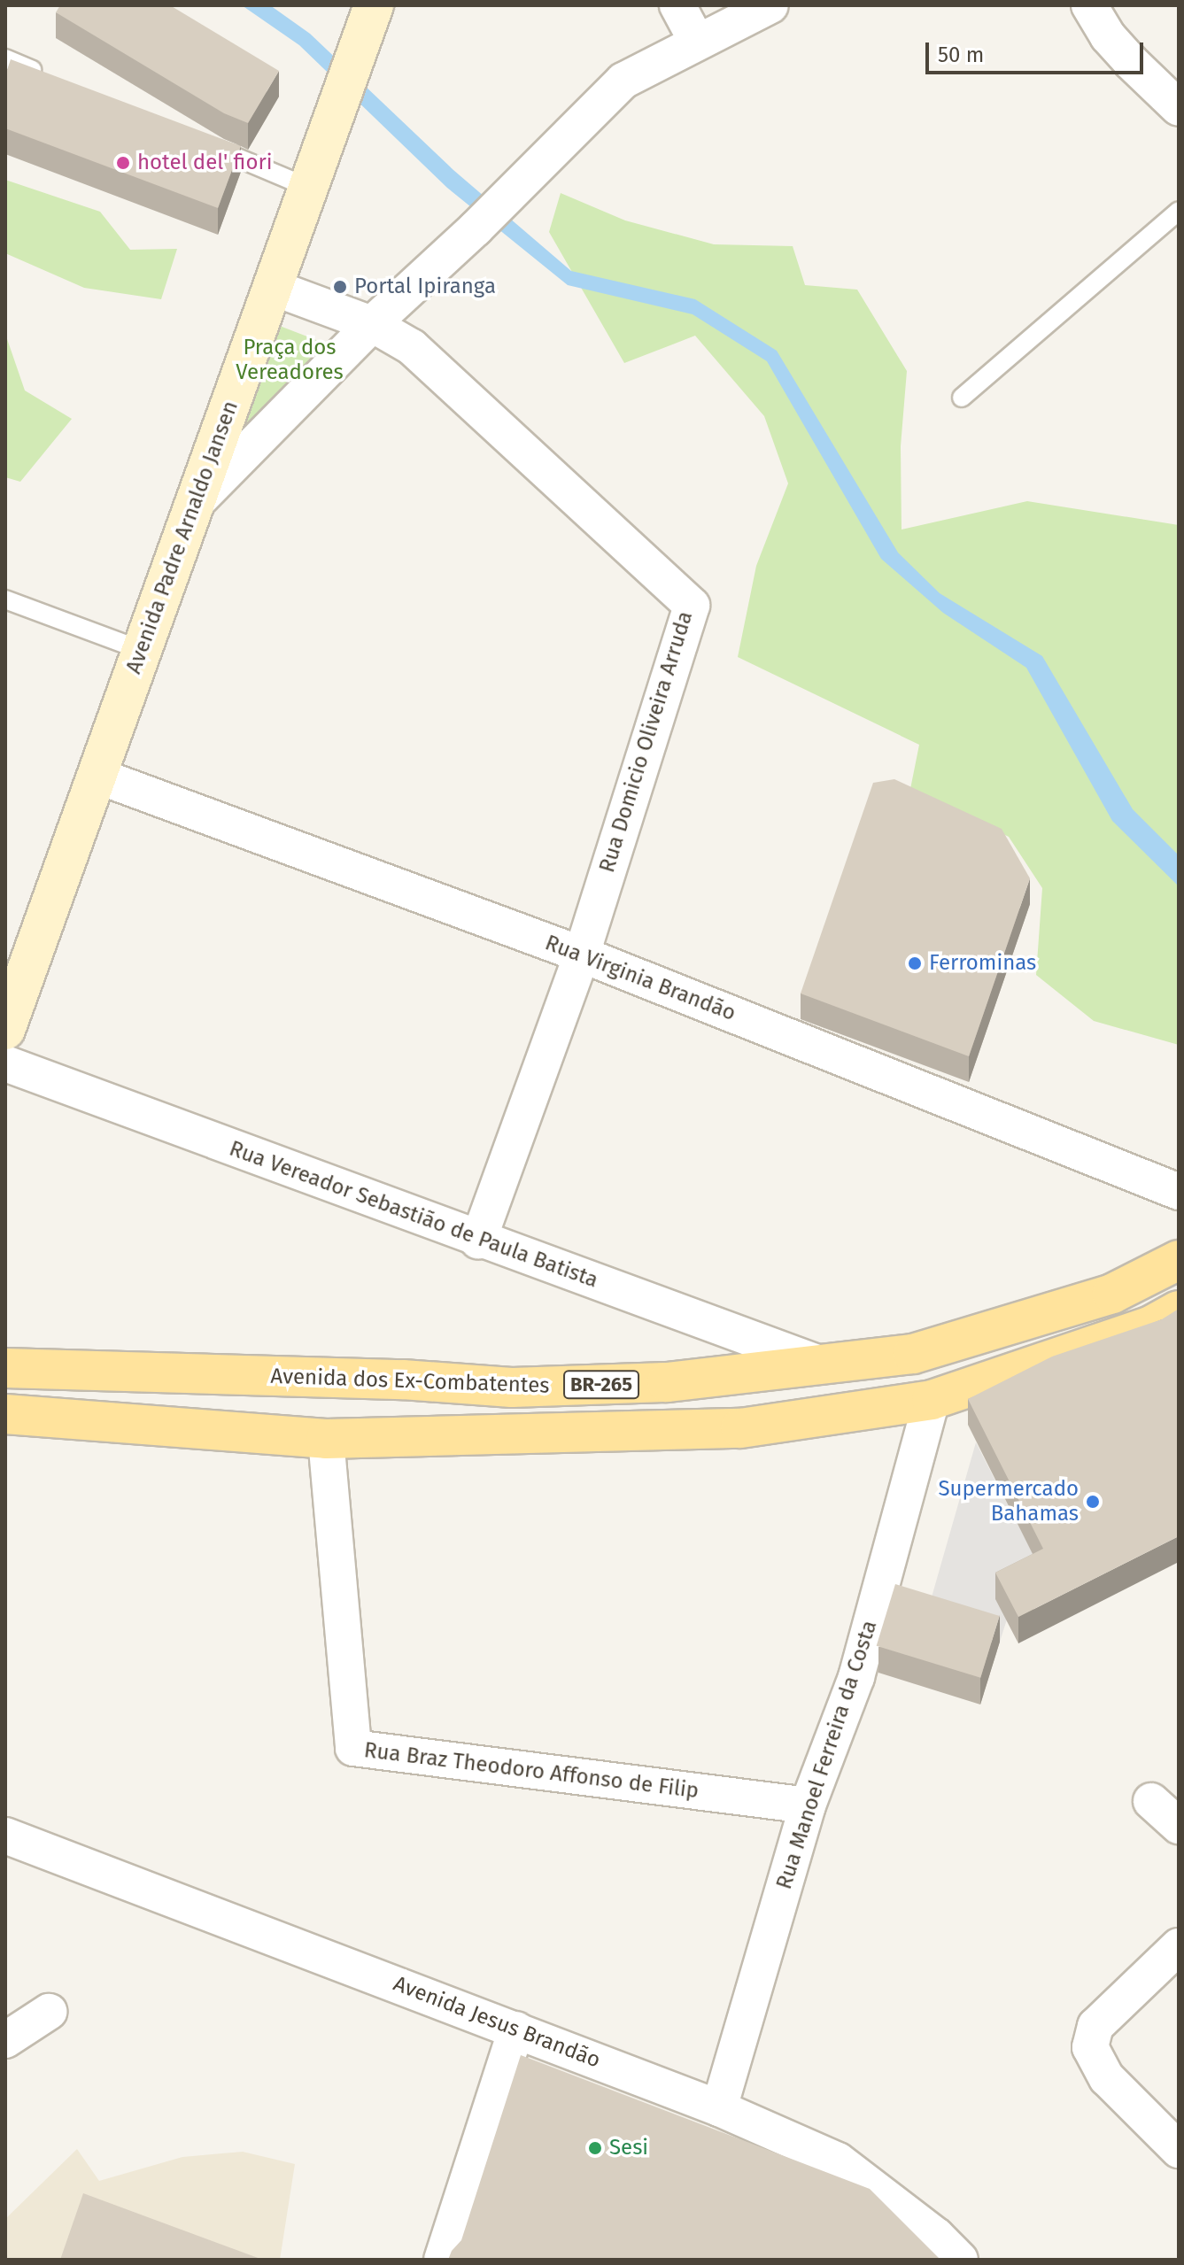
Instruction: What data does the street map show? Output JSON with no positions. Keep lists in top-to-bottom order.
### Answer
{
  "streets": {
    "main road": ["Avenida Padre Arnaldo Jansen", "Avenida dos Ex-Combatentes", "BR-265"],
    "street": [
      "Rua Domicio Oliveira Arruda",
      "Rua Virginia Brandão",
      "Rua Vereador Sebastião de Paula Batista",
      "Rua Manoel Ferreira da Costa",
      "Rua Braz Theodoro Affonso de Filip",
      "Avenida Jesus Brandão"
    ]
  },
  "crossings": [
    ["Avenida Padre Arnaldo Jansen", "Rua Virginia Brandão"],
    ["Rua Domicio Oliveira Arruda", "Rua Virginia Brandão"],
    ["Rua Domicio Oliveira Arruda", "Rua Vereador Sebastião de Paula Batista"],
    ["Rua Vereador Sebastião de Paula Batista", "Avenida dos Ex-Combatentes"],
    ["BR-265", "Rua Manoel Ferreira da Costa"],
    ["BR-265", "Rua Braz Theodoro Affonso de Filip"],
    ["Rua Manoel Ferreira da Costa", "Rua Braz Theodoro Affonso de Filip"],
    ["Rua Manoel Ferreira da Costa", "Avenida Jesus Brandão"]
  ],
  "parks": ["Praça dos Vereadores"],
  "places": [
    "hotel del' fiori",
    "Portal Ipiranga",
    "Ferrominas",
    "Supermercado Bahamas",
    "Sesi"
  ],
  "scale_bar": "50 m"
}
